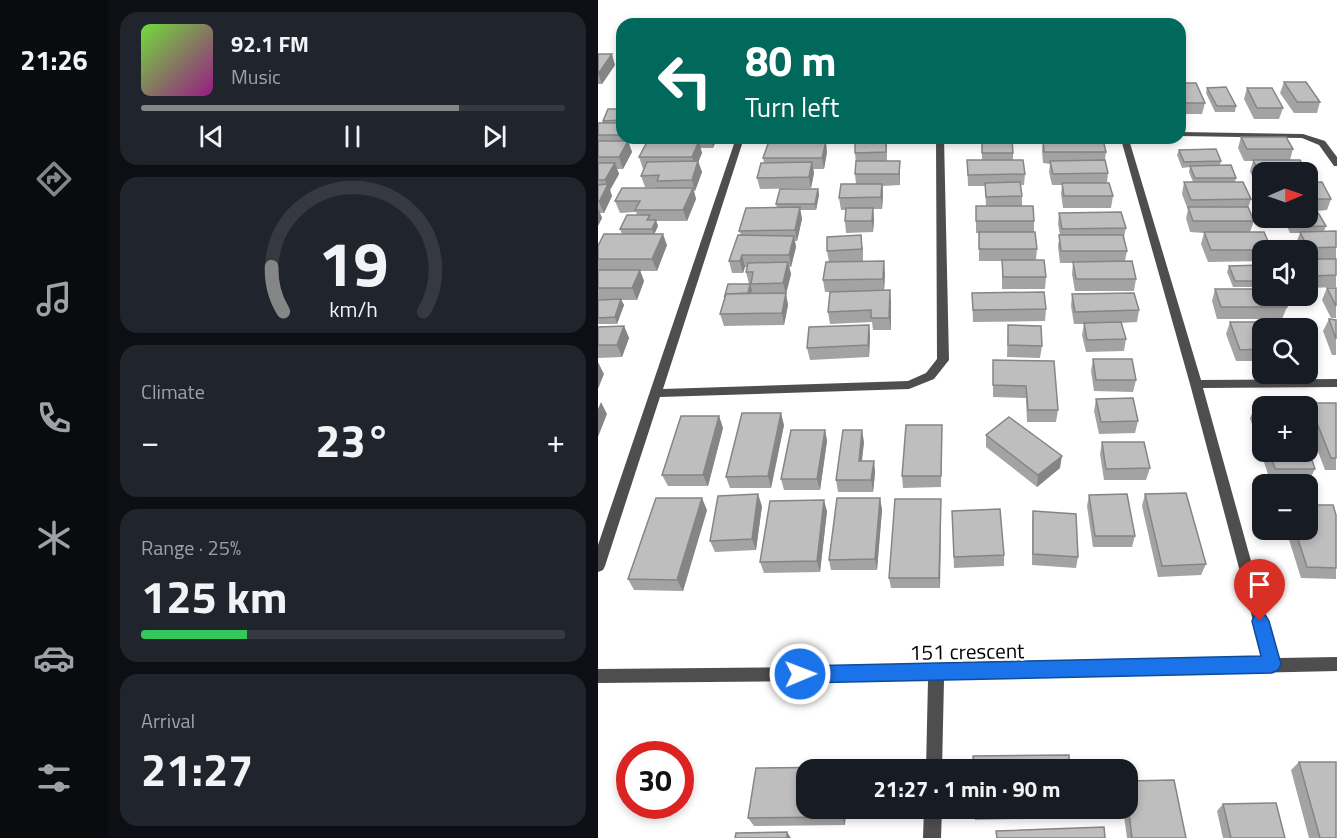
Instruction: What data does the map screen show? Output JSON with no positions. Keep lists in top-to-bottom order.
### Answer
{
  "streets": {
    "street": ["151 crescent"]
  },
  "north": "right",
  "page": {
    "tabs": "21:26",
    "turn": ["80 m", "Turn left"],
    "song": ["92.1 FM", "Music"],
    "map_buttons": ["+", "−"],
    "tile": [
      "Climate",
      ["Range · 25%", "125 km"],
      ["Arrival", "21:27"]
    ],
    "heat": ["−", "23°", "+"],
    "limit": "30",
    "trip": "21:27 · 1 min · 90 m",
    "gauge": ["19", "km/h"]
  }
}
